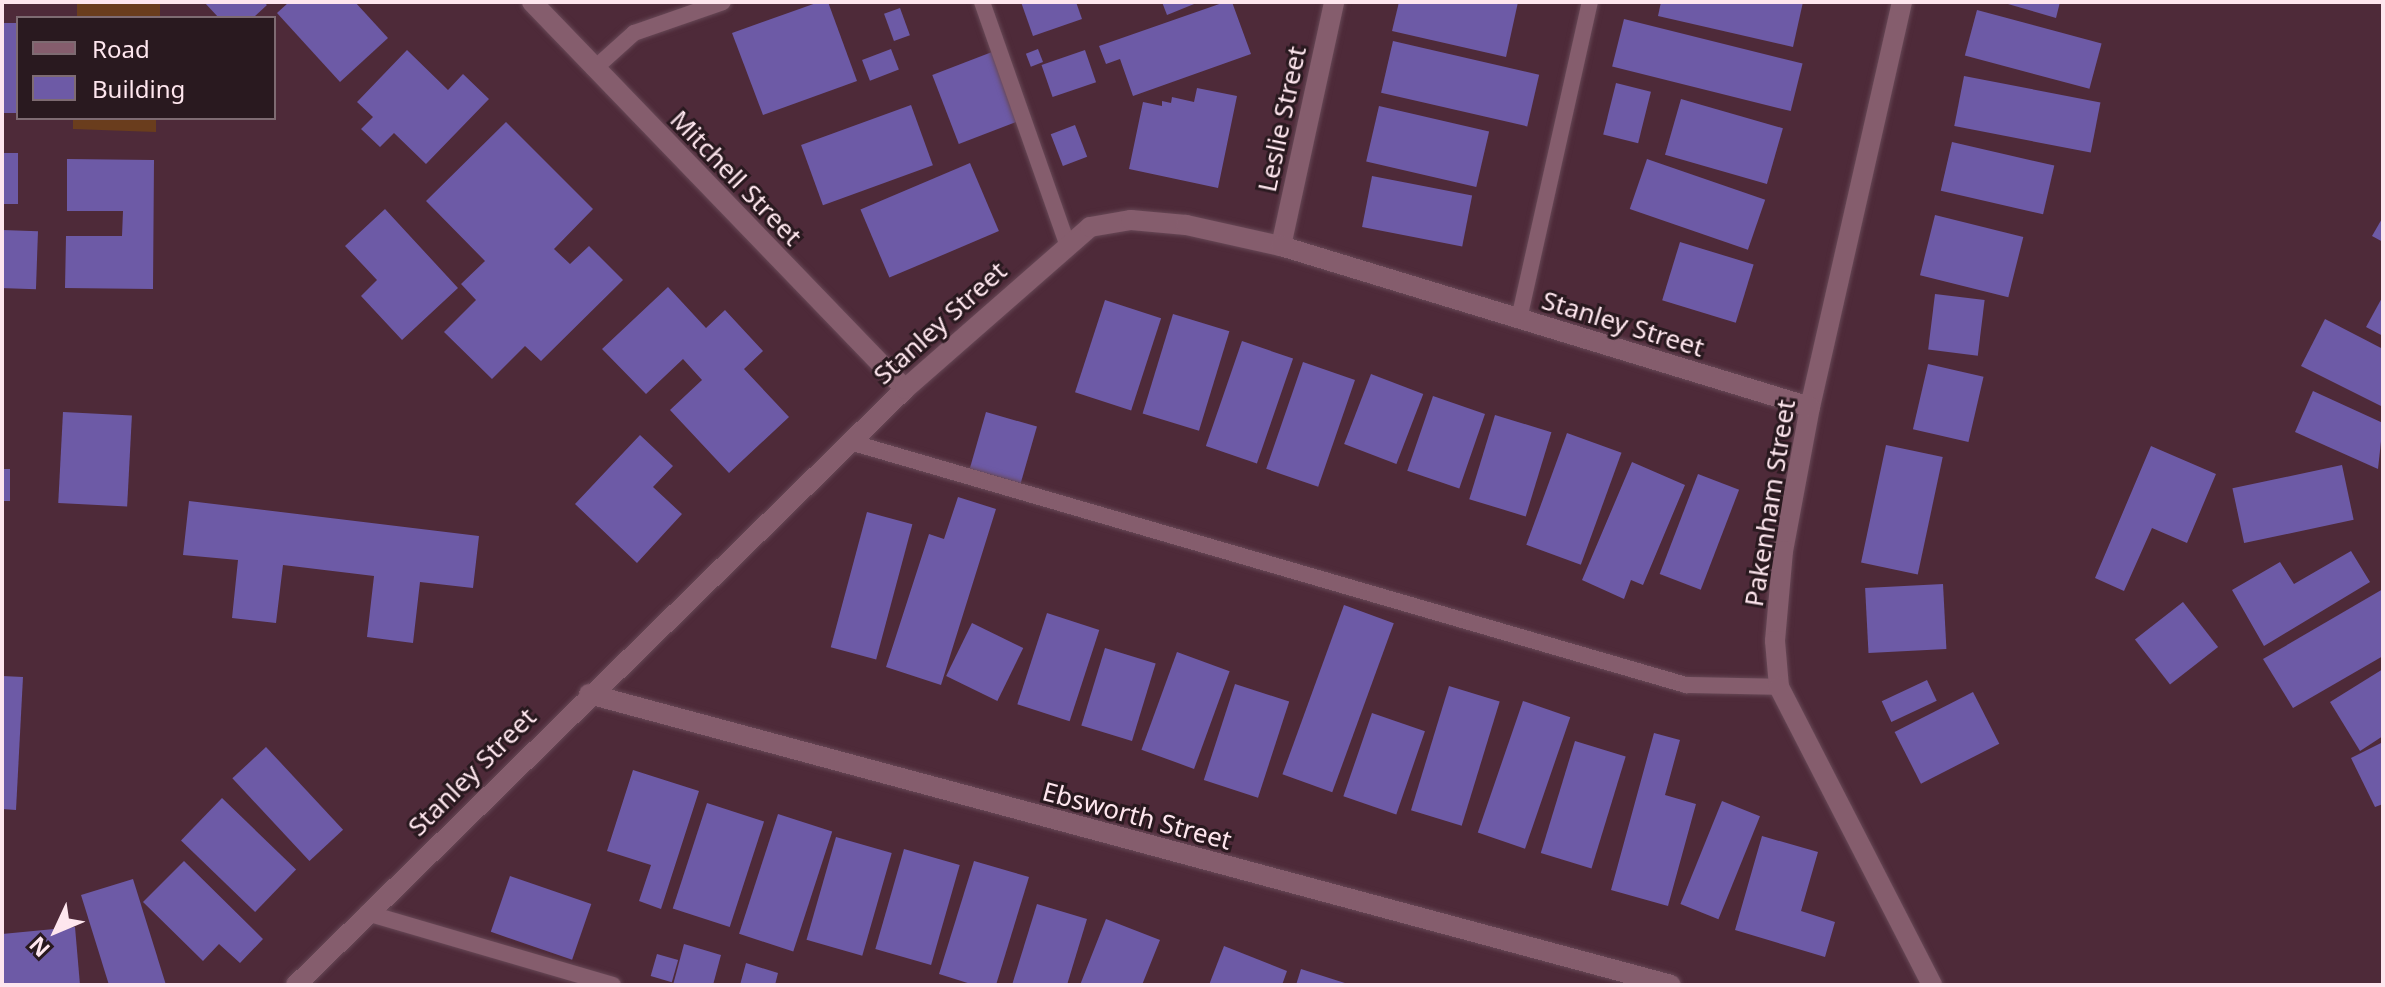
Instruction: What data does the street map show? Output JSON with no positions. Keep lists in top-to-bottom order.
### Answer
{
  "streets": {
    "street": [
      "Leslie Street",
      "Mitchell Street",
      "Stanley Street",
      "Pakenham Street",
      "Ebsworth Street"
    ]
  },
  "crossings": [
    ["Leslie Street", "Stanley Street"],
    ["Mitchell Street", "Stanley Street"],
    ["Stanley Street", "Pakenham Street"],
    ["Stanley Street", "Ebsworth Street"]
  ],
  "legend": ["Road", "Building"],
  "north": "bottom left"
}
